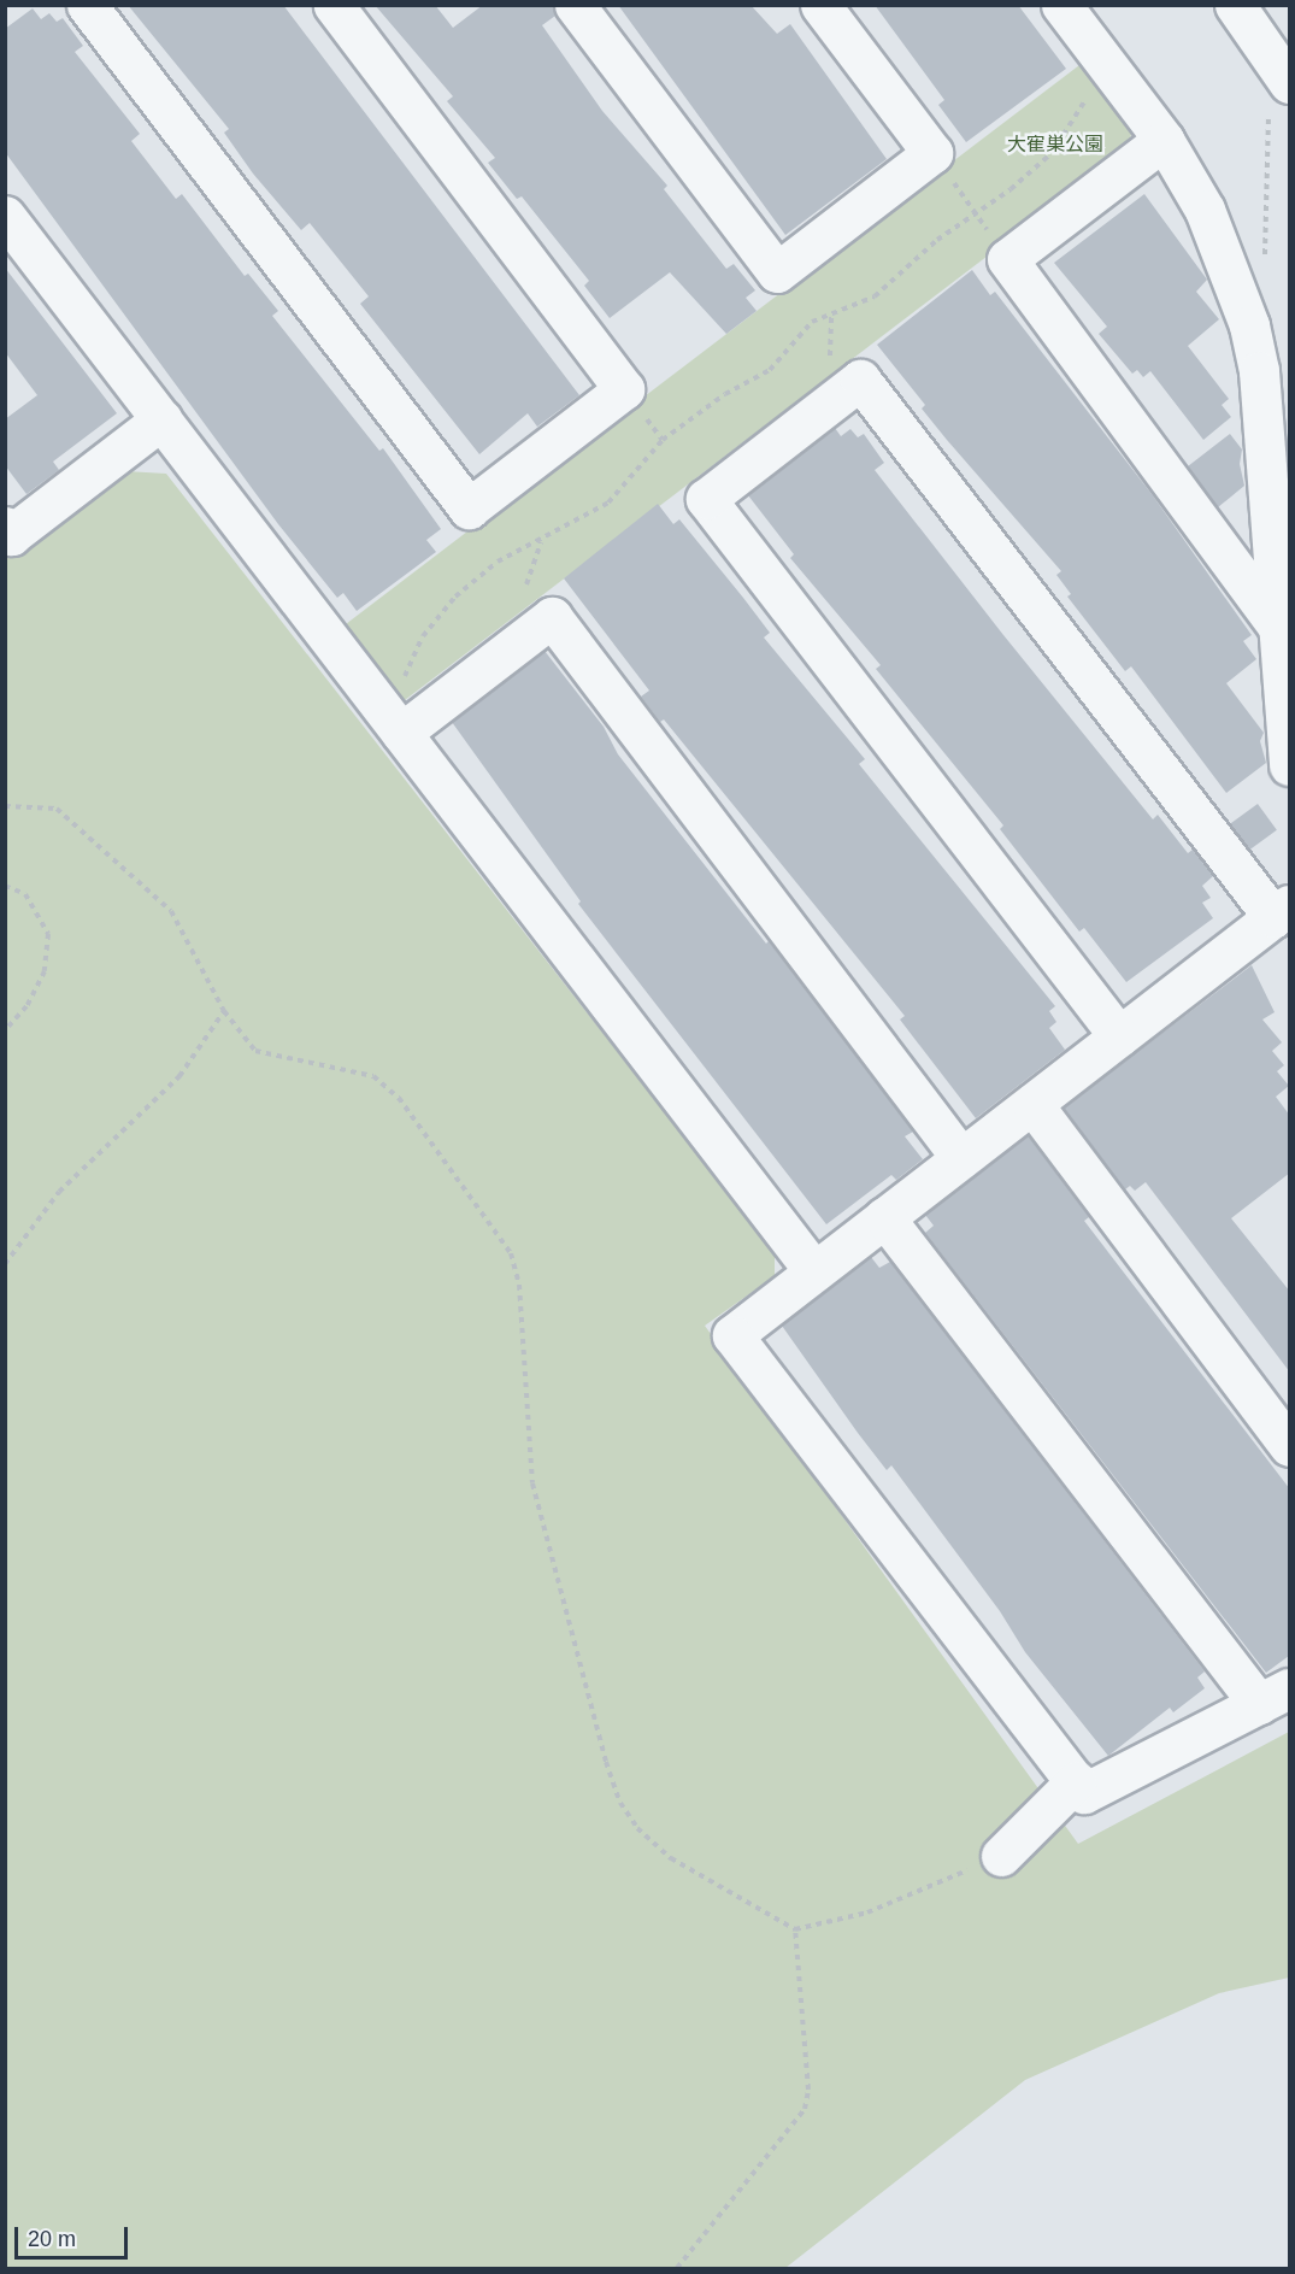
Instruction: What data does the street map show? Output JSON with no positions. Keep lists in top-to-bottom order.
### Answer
{
  "parks": ["大寉巣公園"],
  "scale_bar": "20 m"
}
